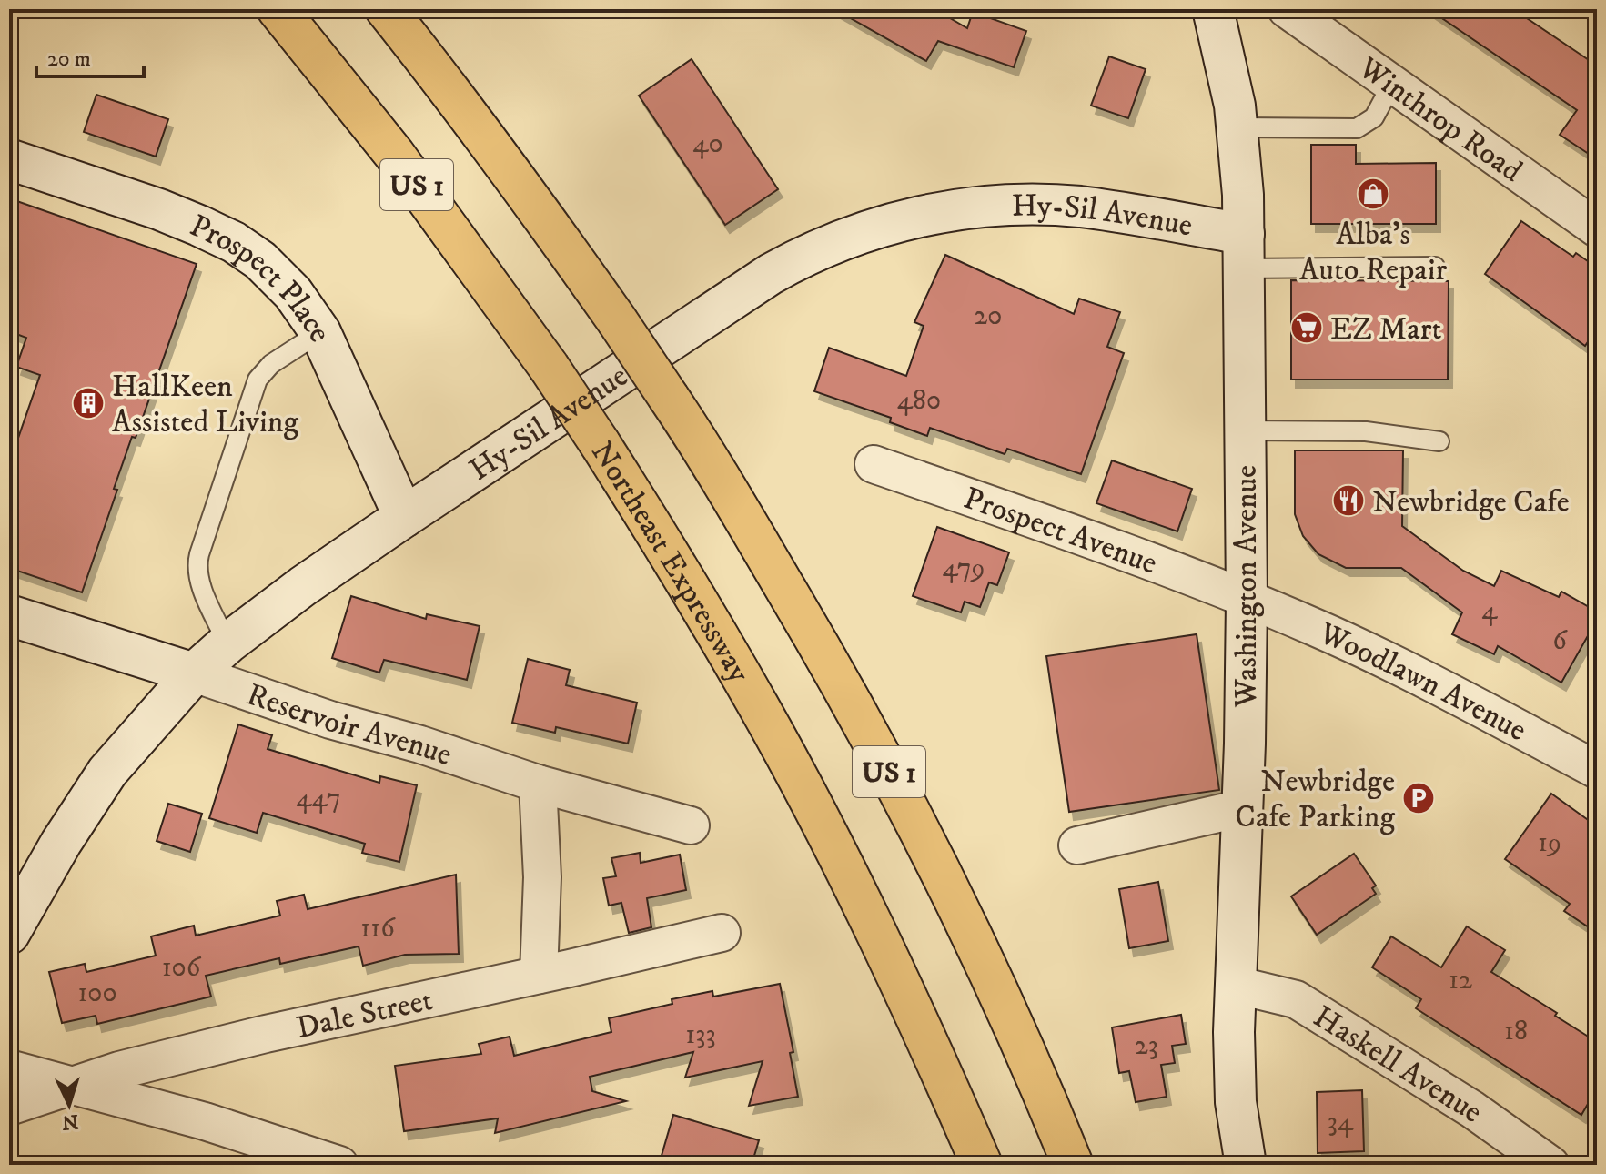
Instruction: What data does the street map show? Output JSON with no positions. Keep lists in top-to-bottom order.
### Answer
{
  "streets": {
    "highway": ["US 1", "Northeast Expressway"],
    "street": [
      "Winthrop Road",
      "Hy-Sil Avenue",
      "Prospect Place",
      "Prospect Avenue",
      "Washington Avenue",
      "Woodlawn Avenue",
      "Reservoir Avenue",
      "Dale Street",
      "Haskell Avenue"
    ]
  },
  "crossings": [
    ["Hy-Sil Avenue", "Prospect Place"],
    ["Hy-Sil Avenue", "Washington Avenue"],
    ["Hy-Sil Avenue", "Reservoir Avenue"],
    ["Prospect Avenue", "Washington Avenue"],
    ["Prospect Avenue", "Woodlawn Avenue"],
    ["Washington Avenue", "Woodlawn Avenue"],
    ["Washington Avenue", "Haskell Avenue"]
  ],
  "places": {
    "shop": ["Alba's Auto Repair"],
    "supermarket": ["EZ Mart"],
    "building": ["HallKeen Assisted Living"],
    "restaurant": ["Newbridge Cafe"],
    "parking": ["Newbridge Cafe Parking"]
  },
  "house_numbers": [
    "40",
    "20",
    "480",
    "479",
    "4",
    "6",
    "447",
    "19",
    "116",
    "106",
    "12",
    "100",
    "18",
    "133",
    "23",
    "34"
  ],
  "scale_bar": "20 m",
  "north": "bottom"
}
